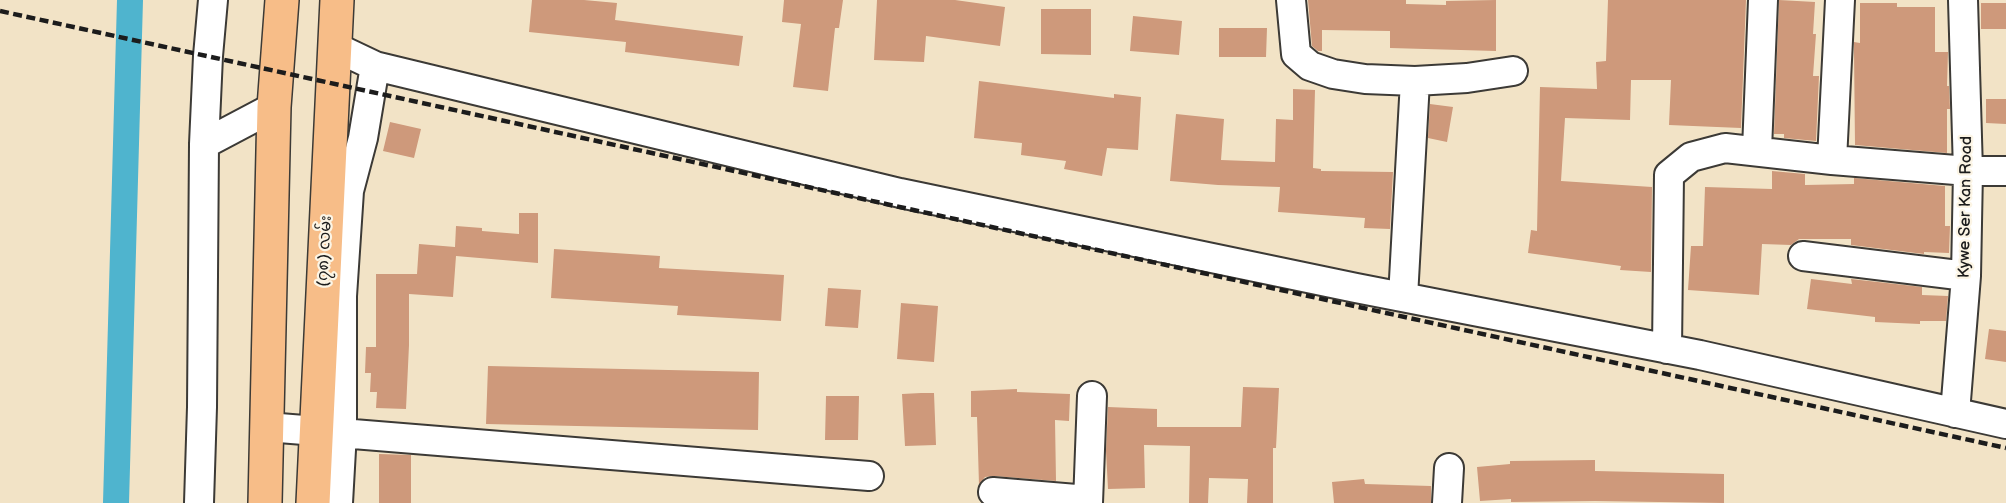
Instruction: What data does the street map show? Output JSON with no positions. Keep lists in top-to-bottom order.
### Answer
{
  "streets": {
    "main road": ["(၇၈) လမ်း"],
    "street": ["Kywe Ser Kan Road"]
  }
}
